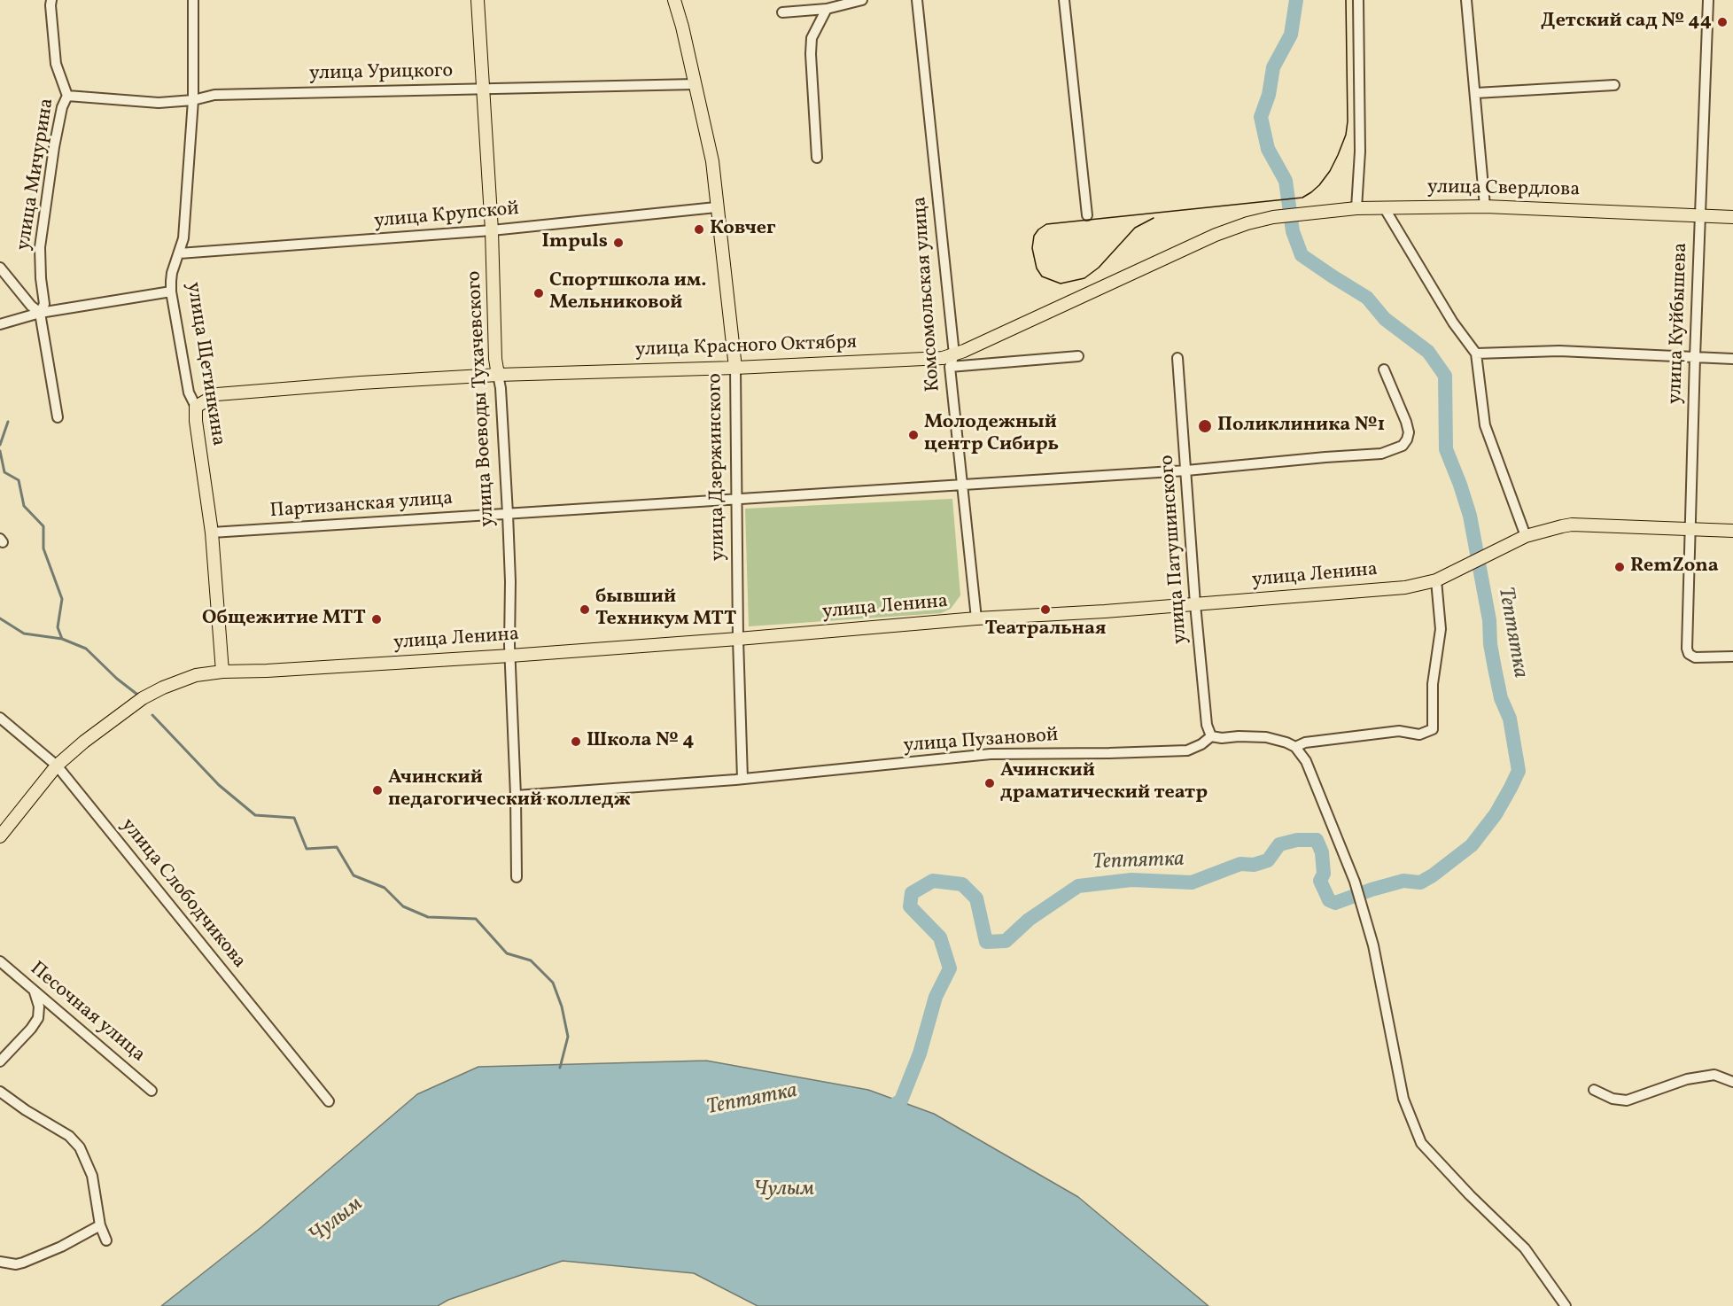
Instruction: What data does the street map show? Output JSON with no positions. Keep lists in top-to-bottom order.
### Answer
{
  "streets": {
    "main road": [
      "улица Свердлова",
      "улица Красного Октября",
      "улица Щетинкина",
      "улица Воеводы Тухачевского",
      "улица Дзержинского",
      "улица Ленина"
    ],
    "street": [
      "улица Урицкого",
      "улица Мичурина",
      "улица Крупской",
      "Комсомольская улица",
      "улица Куйбышева",
      "Партизанская улица",
      "улица Патушинского",
      "улица Пузановой",
      "улица Слободчикова",
      "Песочная улица"
    ]
  },
  "crossings": [
    ["улица Урицкого", "улица Мичурина"],
    ["улица Урицкого", "улица Щетинкина"],
    ["улица Урицкого", "улица Воеводы Тухачевского"],
    ["улица Урицкого", "улица Дзержинского"],
    ["улица Свердлова", "улица Куйбышева"],
    ["улица Свердлова", "улица Красного Октября"],
    ["улица Крупской", "улица Щетинкина"],
    ["улица Крупской", "улица Воеводы Тухачевского"],
    ["улица Крупской", "улица Дзержинского"],
    ["Комсомольская улица", "улица Красного Октября"],
    ["Комсомольская улица", "Партизанская улица"],
    ["Комсомольская улица", "улица Ленина"],
    ["улица Куйбышева", "улица Ленина"],
    ["улица Красного Октября", "улица Щетинкина"],
    ["улица Красного Октября", "улица Воеводы Тухачевского"],
    ["улица Красного Октября", "улица Дзержинского"],
    ["улица Щетинкина", "Партизанская улица"],
    ["улица Щетинкина", "улица Ленина"],
    ["улица Воеводы Тухачевского", "Партизанская улица"],
    ["улица Воеводы Тухачевского", "улица Ленина"],
    ["улица Воеводы Тухачевского", "улица Пузановой"],
    ["улица Дзержинского", "Партизанская улица"],
    ["улица Дзержинского", "улица Ленина"],
    ["улица Дзержинского", "улица Пузановой"],
    ["Партизанская улица", "улица Патушинского"],
    ["улица Патушинского", "улица Ленина"],
    ["улица Патушинского", "улица Пузановой"],
    ["улица Ленина", "улица Слободчикова"]
  ],
  "water": ["Тептятка", "Чулым"],
  "places": [
    "Детский сад № 44",
    "Ковчег",
    "Impuls",
    "Спортшкола им. Мельниковой",
    "Поликлиника №1",
    "Молодежный центр Сибирь",
    "RemZona",
    "бывший Техникум МТТ",
    "Театральная",
    "Общежитие МТТ",
    "Школа № 4",
    "Ачинский драматический театр",
    "Ачинский педагогический колледж"
  ]
}
